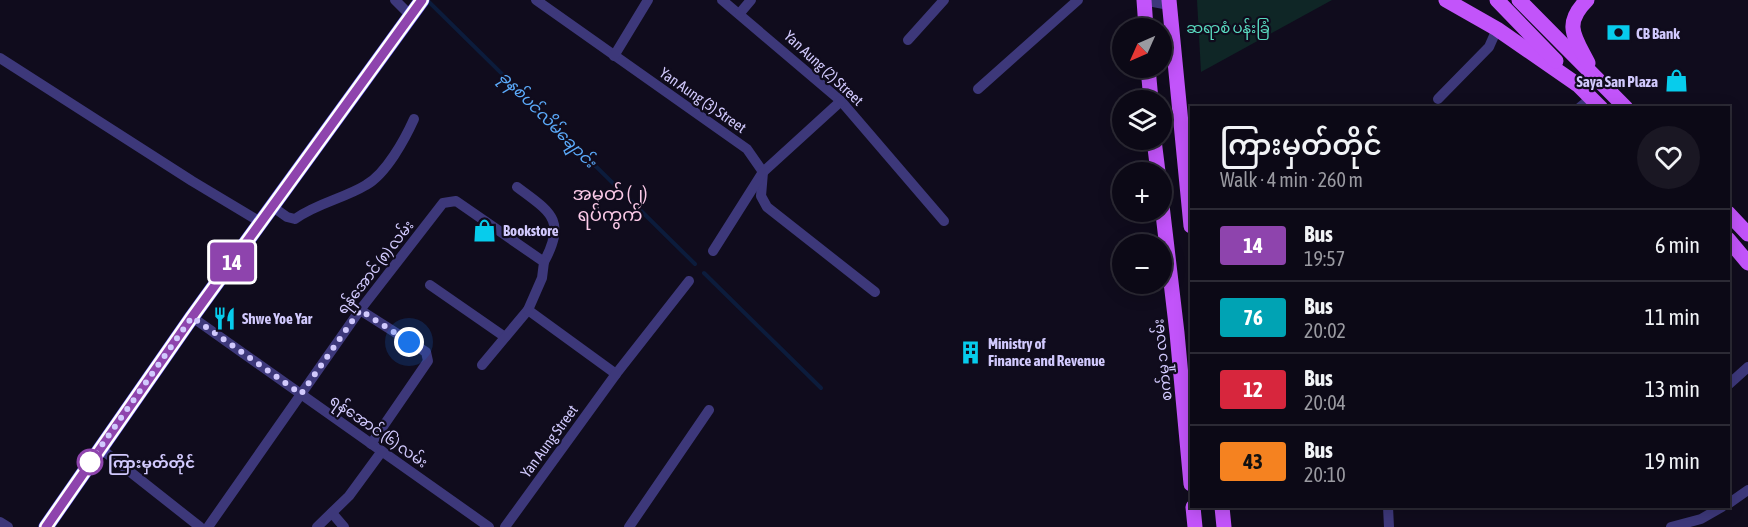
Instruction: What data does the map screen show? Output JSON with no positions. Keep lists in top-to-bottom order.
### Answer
{
  "streets": {
    "main road": ["စက်မှု ၁ လမ်း"],
    "street": [
      "Yan Aung (2) Street",
      "Yan Aung (3) Street",
      "ရန်အောင် (၈) လမ်း",
      "ရန်အောင် (၆) လမ်း",
      "Yan Aung Street"
    ]
  },
  "crossings": [
    ["ရန်အောင် (၈) လမ်း", "ရန်အောင် (၆) လမ်း"]
  ],
  "districts": ["အမှတ် (၂) ရပ်ကွက်"],
  "water": ["ခုနစ်ပင်လိမ်ချောင်း"],
  "parks": ["ဆရာစံ ပန်းခြံ"],
  "places": {
    "bank": ["CB Bank"],
    "shop": ["Saya San Plaza", "Bookstore"],
    "restaurant": ["Shwe Yoe Yar"],
    "building": ["Ministry of Finance and Revenue"],
    "other": ["ကြားမှတ်တိုင်"]
  },
  "lines": ["bus line 14"],
  "north": "bottom left",
  "page": {
    "on_map": "14",
    "map_buttons": ["+", "−"],
    "heading": ["ကြားမှတ်တိုင်", "Walk · 4 min · 260 m"],
    "list": [
      {
        "mark": "14",
        "name": "Bus",
        "note": "19:57",
        "value": "6 min"
      },
      {
        "mark": "76",
        "name": "Bus",
        "note": "20:02",
        "value": "11 min"
      },
      {
        "mark": "12",
        "name": "Bus",
        "note": "20:04",
        "value": "13 min"
      },
      {
        "mark": "43",
        "name": "Bus",
        "note": "20:10",
        "value": "19 min"
      }
    ]
  }
}
